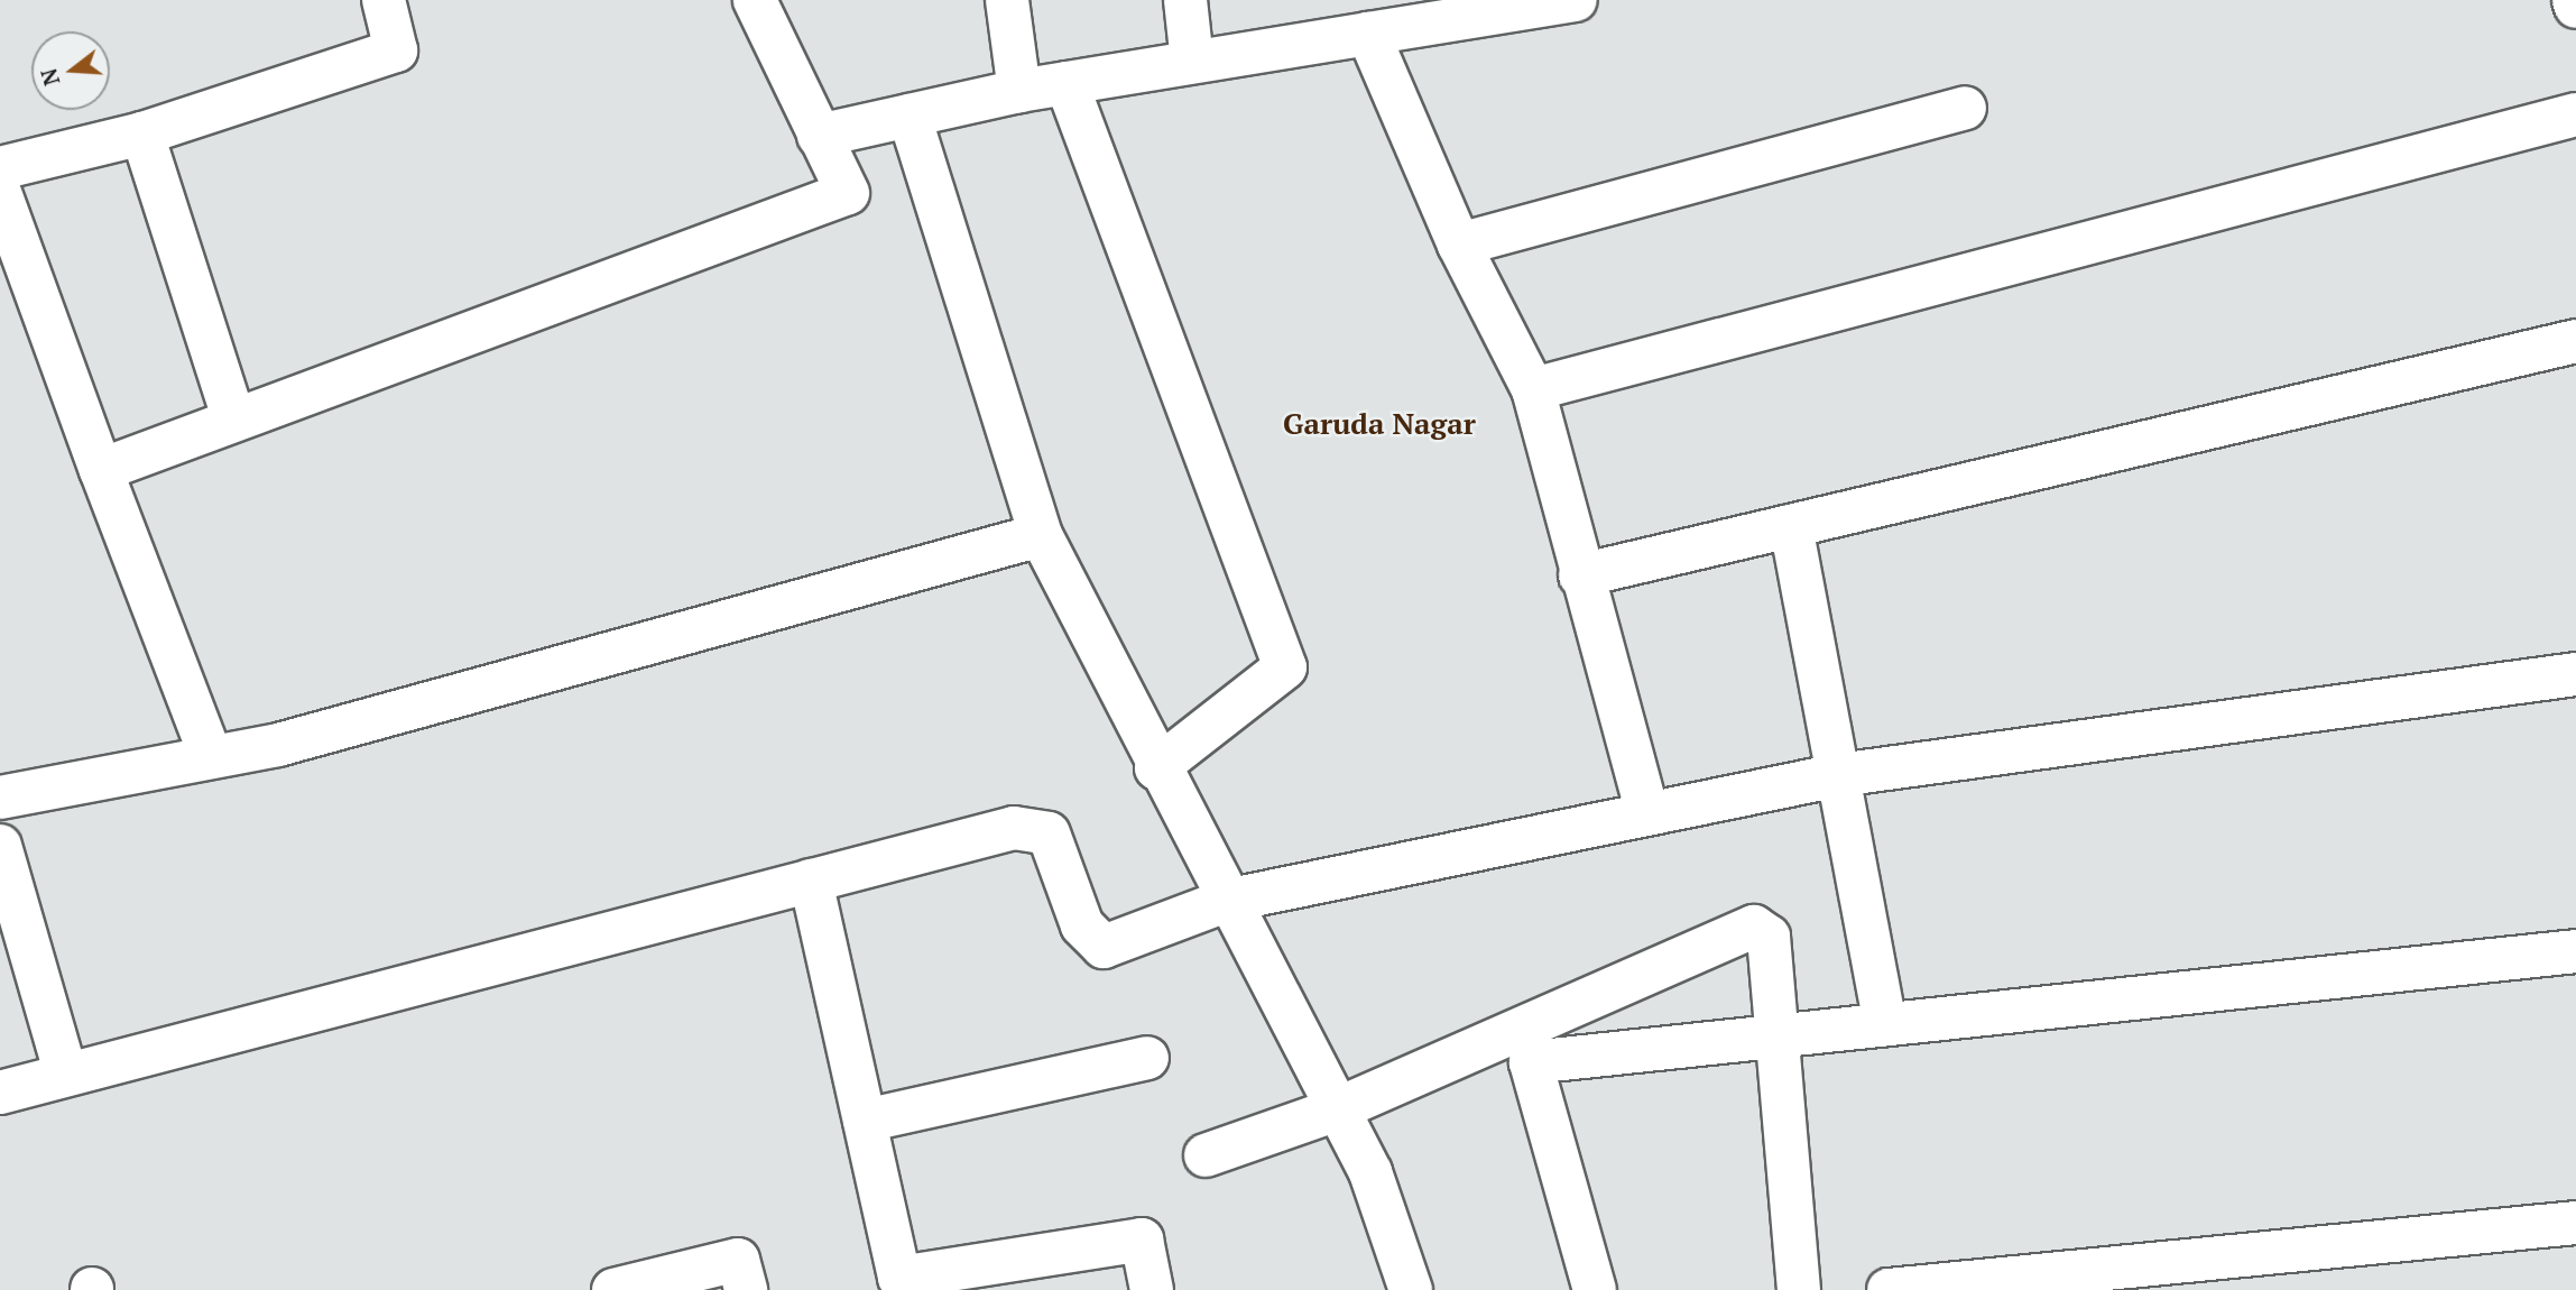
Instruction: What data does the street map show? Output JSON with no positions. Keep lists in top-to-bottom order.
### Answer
{
  "districts": ["Garuda Nagar"],
  "north": "left"
}
